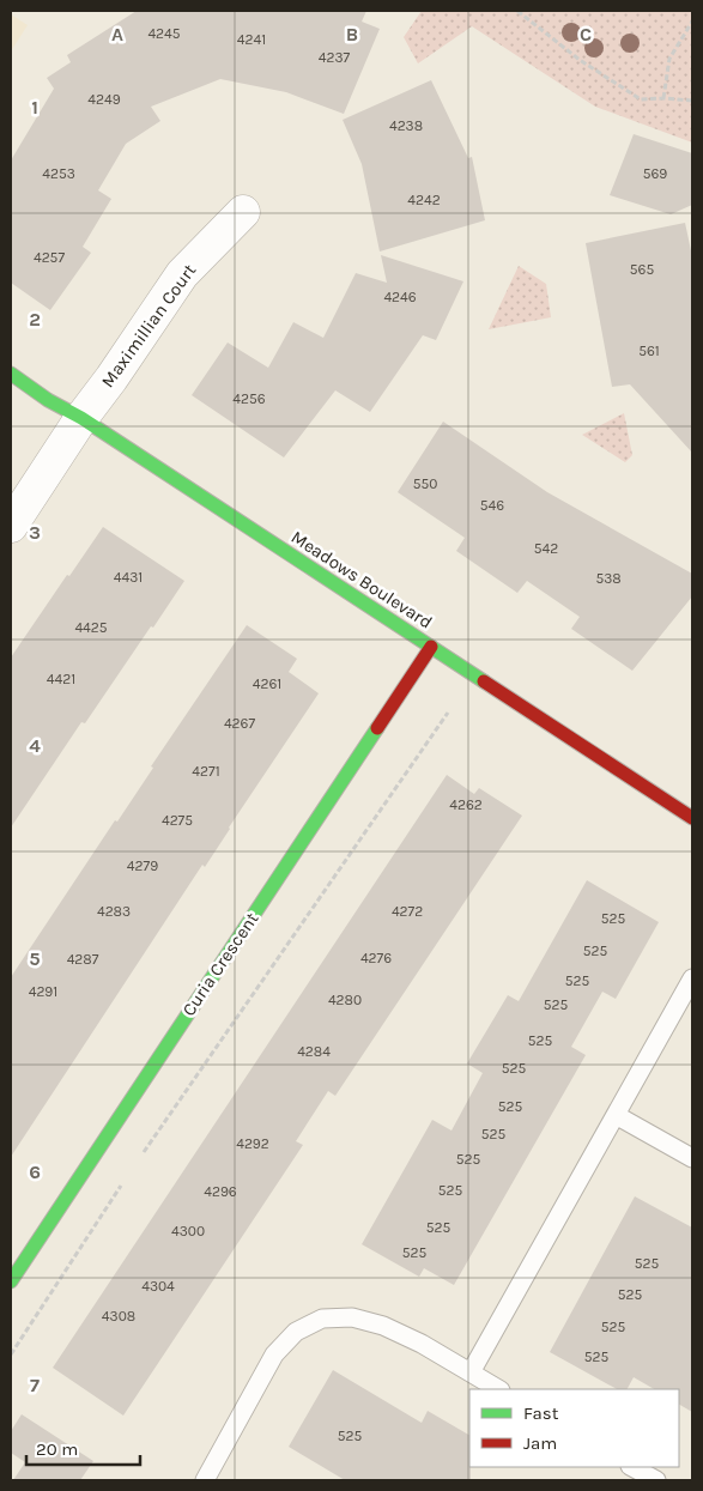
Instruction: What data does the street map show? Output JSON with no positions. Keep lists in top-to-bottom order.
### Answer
{
  "streets": {
    "street": ["Maximillian Court", "Meadows Boulevard", "Curia Crescent"]
  },
  "crossings": [
    ["Maximillian Court", "Meadows Boulevard"],
    ["Meadows Boulevard", "Curia Crescent"]
  ],
  "house_numbers": [
    "4245",
    "4241",
    "4237",
    "4249",
    "4238",
    "4253",
    "569",
    "4242",
    "4257",
    "565",
    "4246",
    "561",
    "4256",
    "550",
    "546",
    "542",
    "4431",
    "538",
    "4425",
    "4421",
    "4261",
    "4267",
    "4271",
    "4262",
    "4275",
    "4279",
    "4283",
    "4272",
    "525",
    "525",
    "4276",
    "4287",
    "525",
    "4291",
    "4280",
    "525",
    "525",
    "4284",
    "525",
    "525",
    "525",
    "4292",
    "525",
    "525",
    "4296",
    "525",
    "4300",
    "525",
    "525",
    "4304",
    "525",
    "4308",
    "525",
    "525",
    "525"
  ],
  "legend": ["Fast", "Jam"],
  "scale_bar": "20 m",
  "grid": {
    "columns": ["A", "B", "C"],
    "rows": [
      "1",
      "2",
      "3",
      "4",
      "5",
      "6",
      "7"
    ]
  }
}
